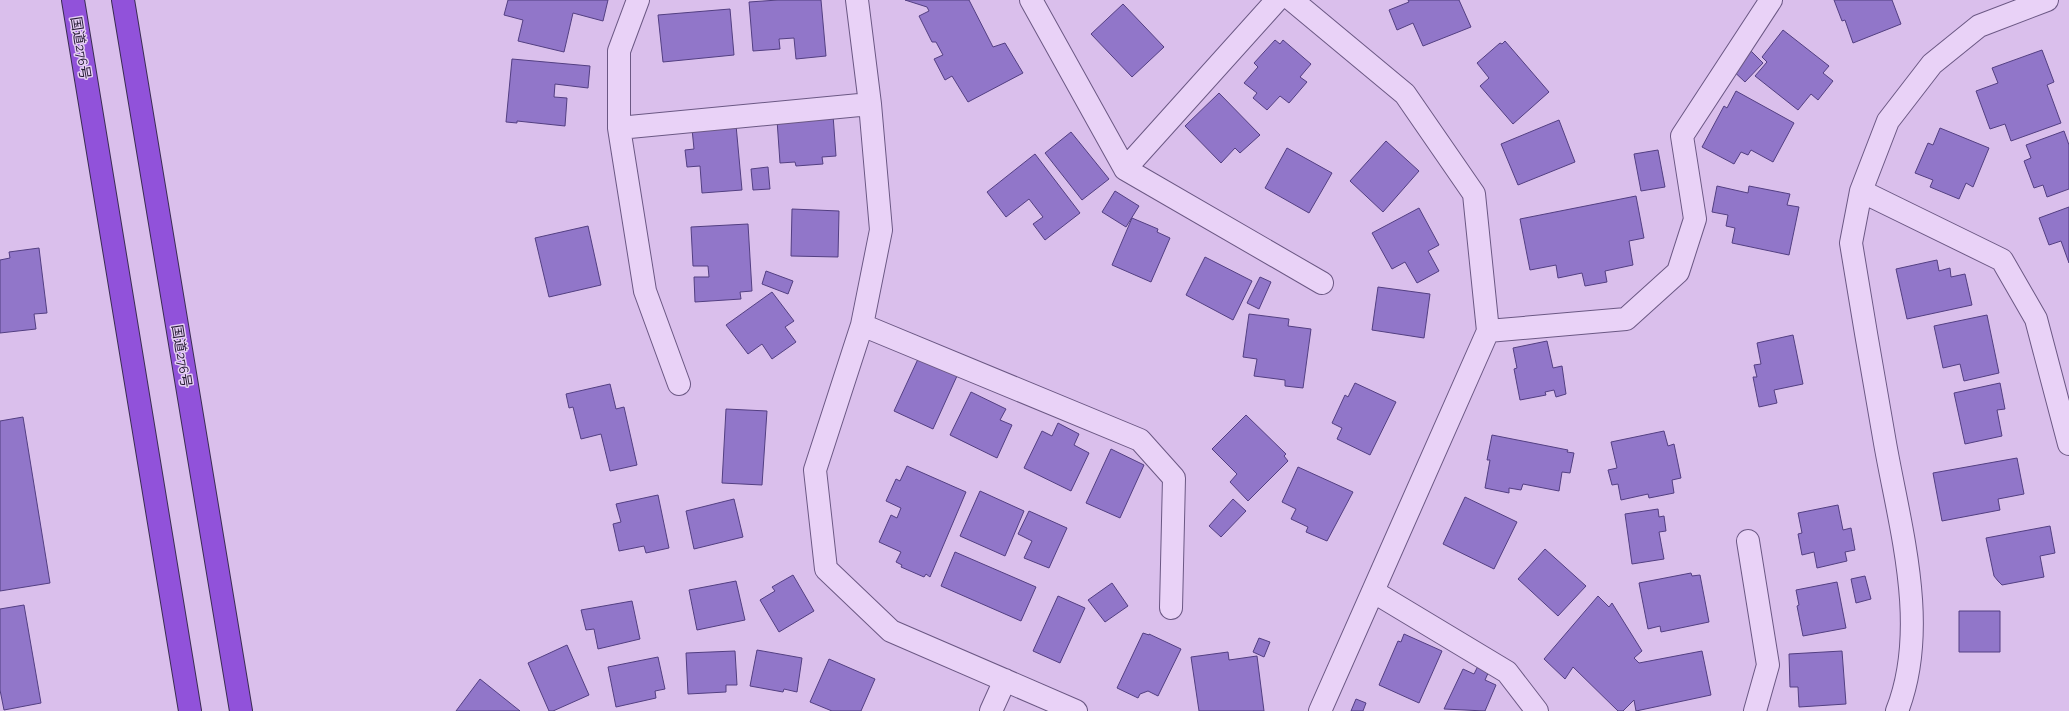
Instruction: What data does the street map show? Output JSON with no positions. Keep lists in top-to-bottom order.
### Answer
{
  "streets": {
    "highway": ["国道276号"]
  }
}
